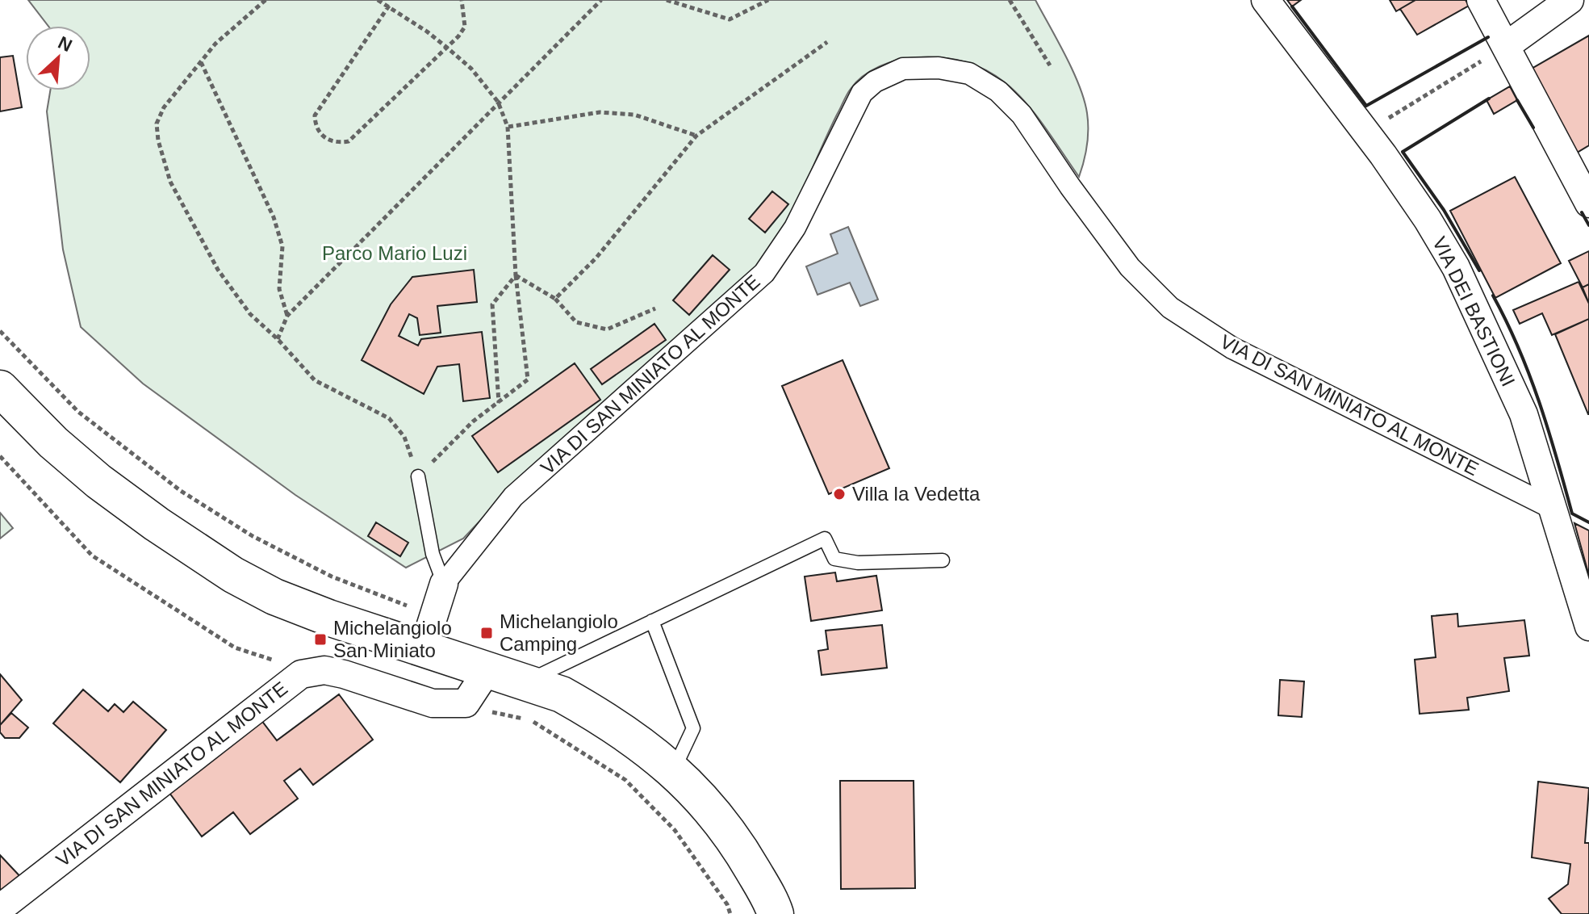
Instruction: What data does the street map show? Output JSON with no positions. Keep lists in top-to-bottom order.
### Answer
{
  "streets": {
    "street": ["VIA DEI BASTIONI", "VIA DI SAN MINIATO AL MONTE"]
  },
  "crossings": [
    ["VIA DEI BASTIONI", "VIA DI SAN MINIATO AL MONTE"]
  ],
  "parks": ["Parco Mario Luzi"],
  "places": {
    "other": ["Villa la Vedetta"],
    "transit": ["Michelangiolo Camping", "Michelangiolo San Miniato"]
  },
  "north": "top right"
}
